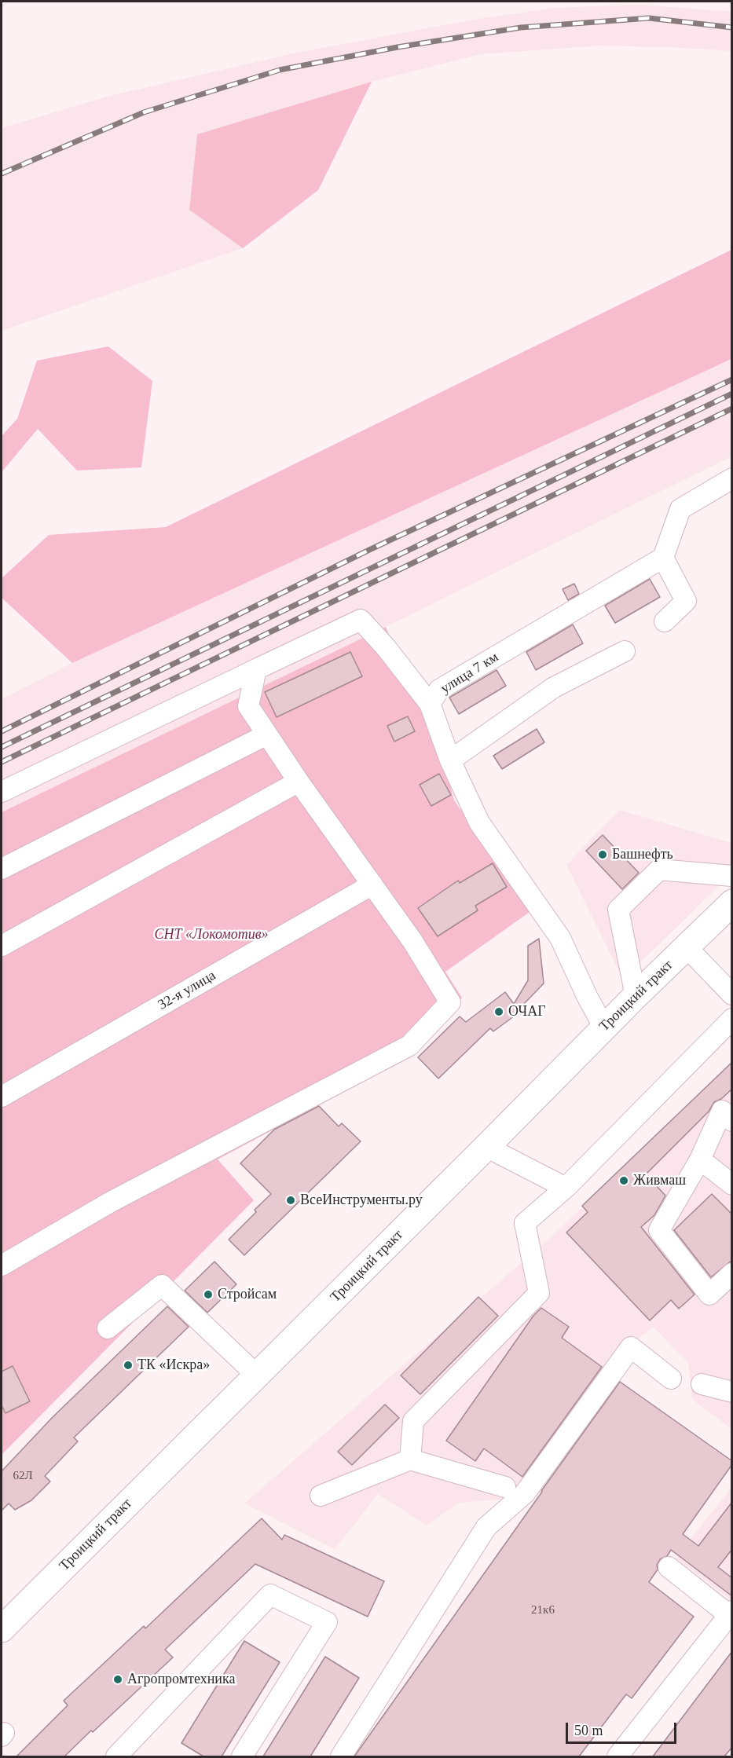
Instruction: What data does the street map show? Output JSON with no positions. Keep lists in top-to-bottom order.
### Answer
{
  "streets": {
    "main road": ["Троицкий тракт"],
    "street": ["улица 7 км", "32-я улица"]
  },
  "crossings": [
    ["улица 7 км", "Троицкий тракт"]
  ],
  "parks": ["СНТ «Локомотив»"],
  "places": [
    "Башнефть",
    "ОЧАГ",
    "Живмаш",
    "ВсеИнструменты.ру",
    "Стройсам",
    "ТК «Искра»",
    "Агропромтехника"
  ],
  "house_numbers": ["62Л", "21к6"],
  "scale_bar": "50 m"
}
